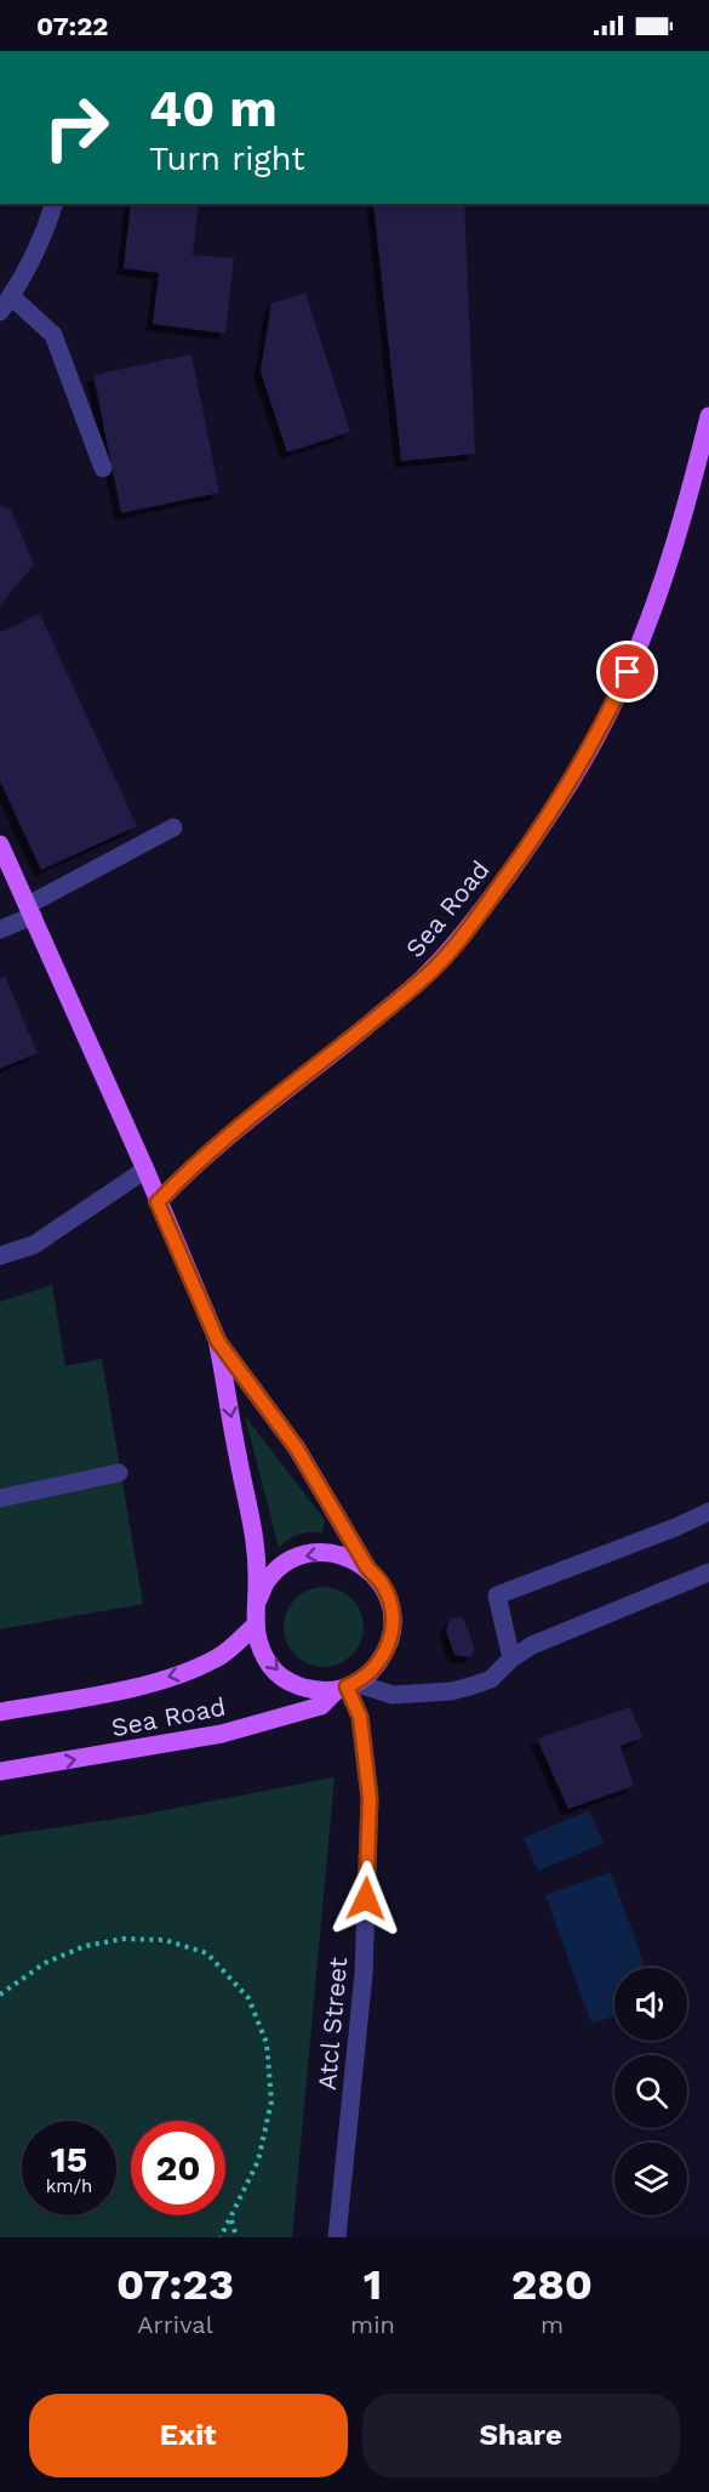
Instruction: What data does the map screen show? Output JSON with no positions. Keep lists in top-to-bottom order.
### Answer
{
  "streets": {
    "main road": ["Sea Road"],
    "street": ["Atcl Street"]
  },
  "crossings": [
    ["Sea Road", "Atcl Street"]
  ],
  "page": {
    "status": "07:22",
    "turn": ["40 m", "Turn right"],
    "speed": "15 km/h",
    "limit": "20",
    "eta": [
      "07:23",
      "Arrival",
      "1",
      "min",
      "280",
      "m"
    ],
    "buttons": ["Exit", "Share"]
  }
}
